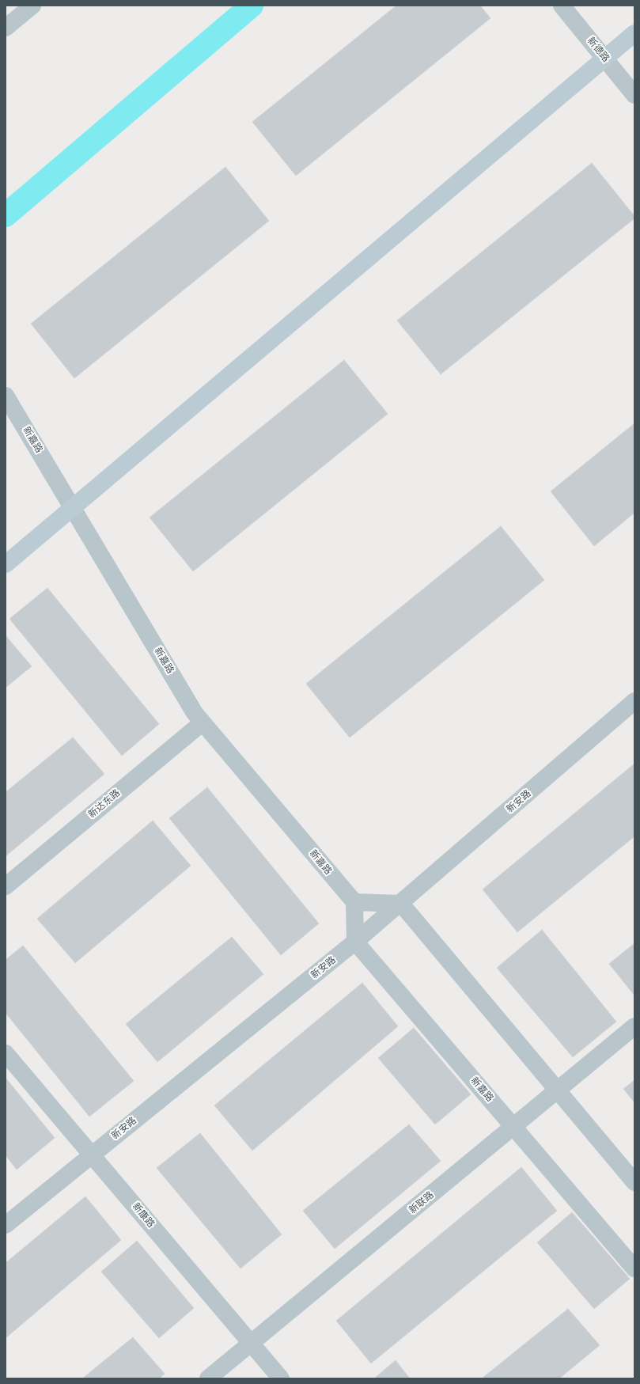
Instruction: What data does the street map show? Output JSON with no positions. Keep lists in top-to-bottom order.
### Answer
{
  "streets": {
    "street": [
      "新德路",
      "新嘉路",
      "新安路",
      "新达东路",
      "新联路",
      "新康路"
    ]
  },
  "crossings": [
    ["新嘉路", "新安路"],
    ["新嘉路", "新达东路"],
    ["新嘉路", "新联路"],
    ["新安路", "新康路"],
    ["新联路", "新康路"]
  ]
}
